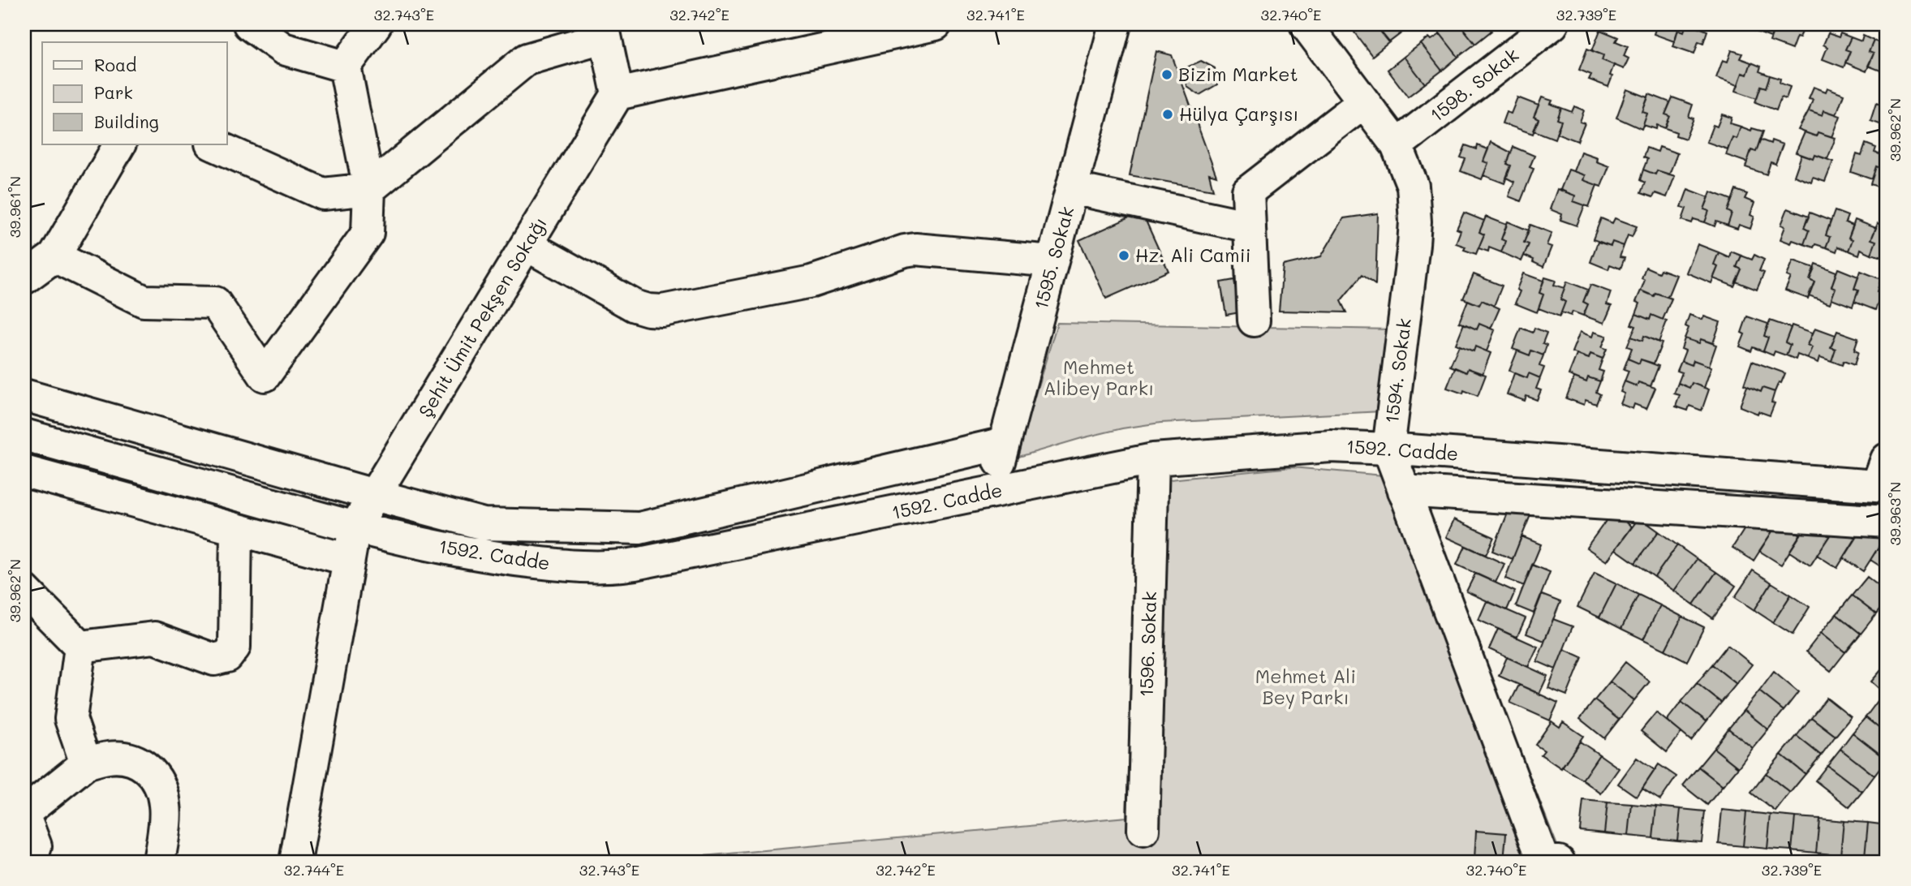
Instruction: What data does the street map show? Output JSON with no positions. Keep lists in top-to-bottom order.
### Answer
{
  "streets": {
    "street": [
      "1598. Sokak",
      "1595. Sokak",
      "Şehit Ümit Pekşen Sokağı",
      "1594. Sokak",
      "1592. Cadde",
      "1596. Sokak"
    ]
  },
  "crossings": [
    ["1598. Sokak", "1594. Sokak"],
    ["1595. Sokak", "1592. Cadde"],
    ["Şehit Ümit Pekşen Sokağı", "1592. Cadde"],
    ["1594. Sokak", "1592. Cadde"],
    ["1592. Cadde", "1596. Sokak"]
  ],
  "parks": ["Mehmet Alibey Parkı", "Mehmet Ali Bey Parkı"],
  "places": ["Bizim Market", "Hülya Çarşısı", "Hz. Ali Camii"],
  "legend": ["Road", "Park", "Building"],
  "coordinates": [
    "32.743°E",
    "32.742°E",
    "32.741°E",
    "32.740°E",
    "32.739°E",
    "39.962°N",
    "39.961°N",
    "39.963°N",
    "32.744°E"
  ]
}
